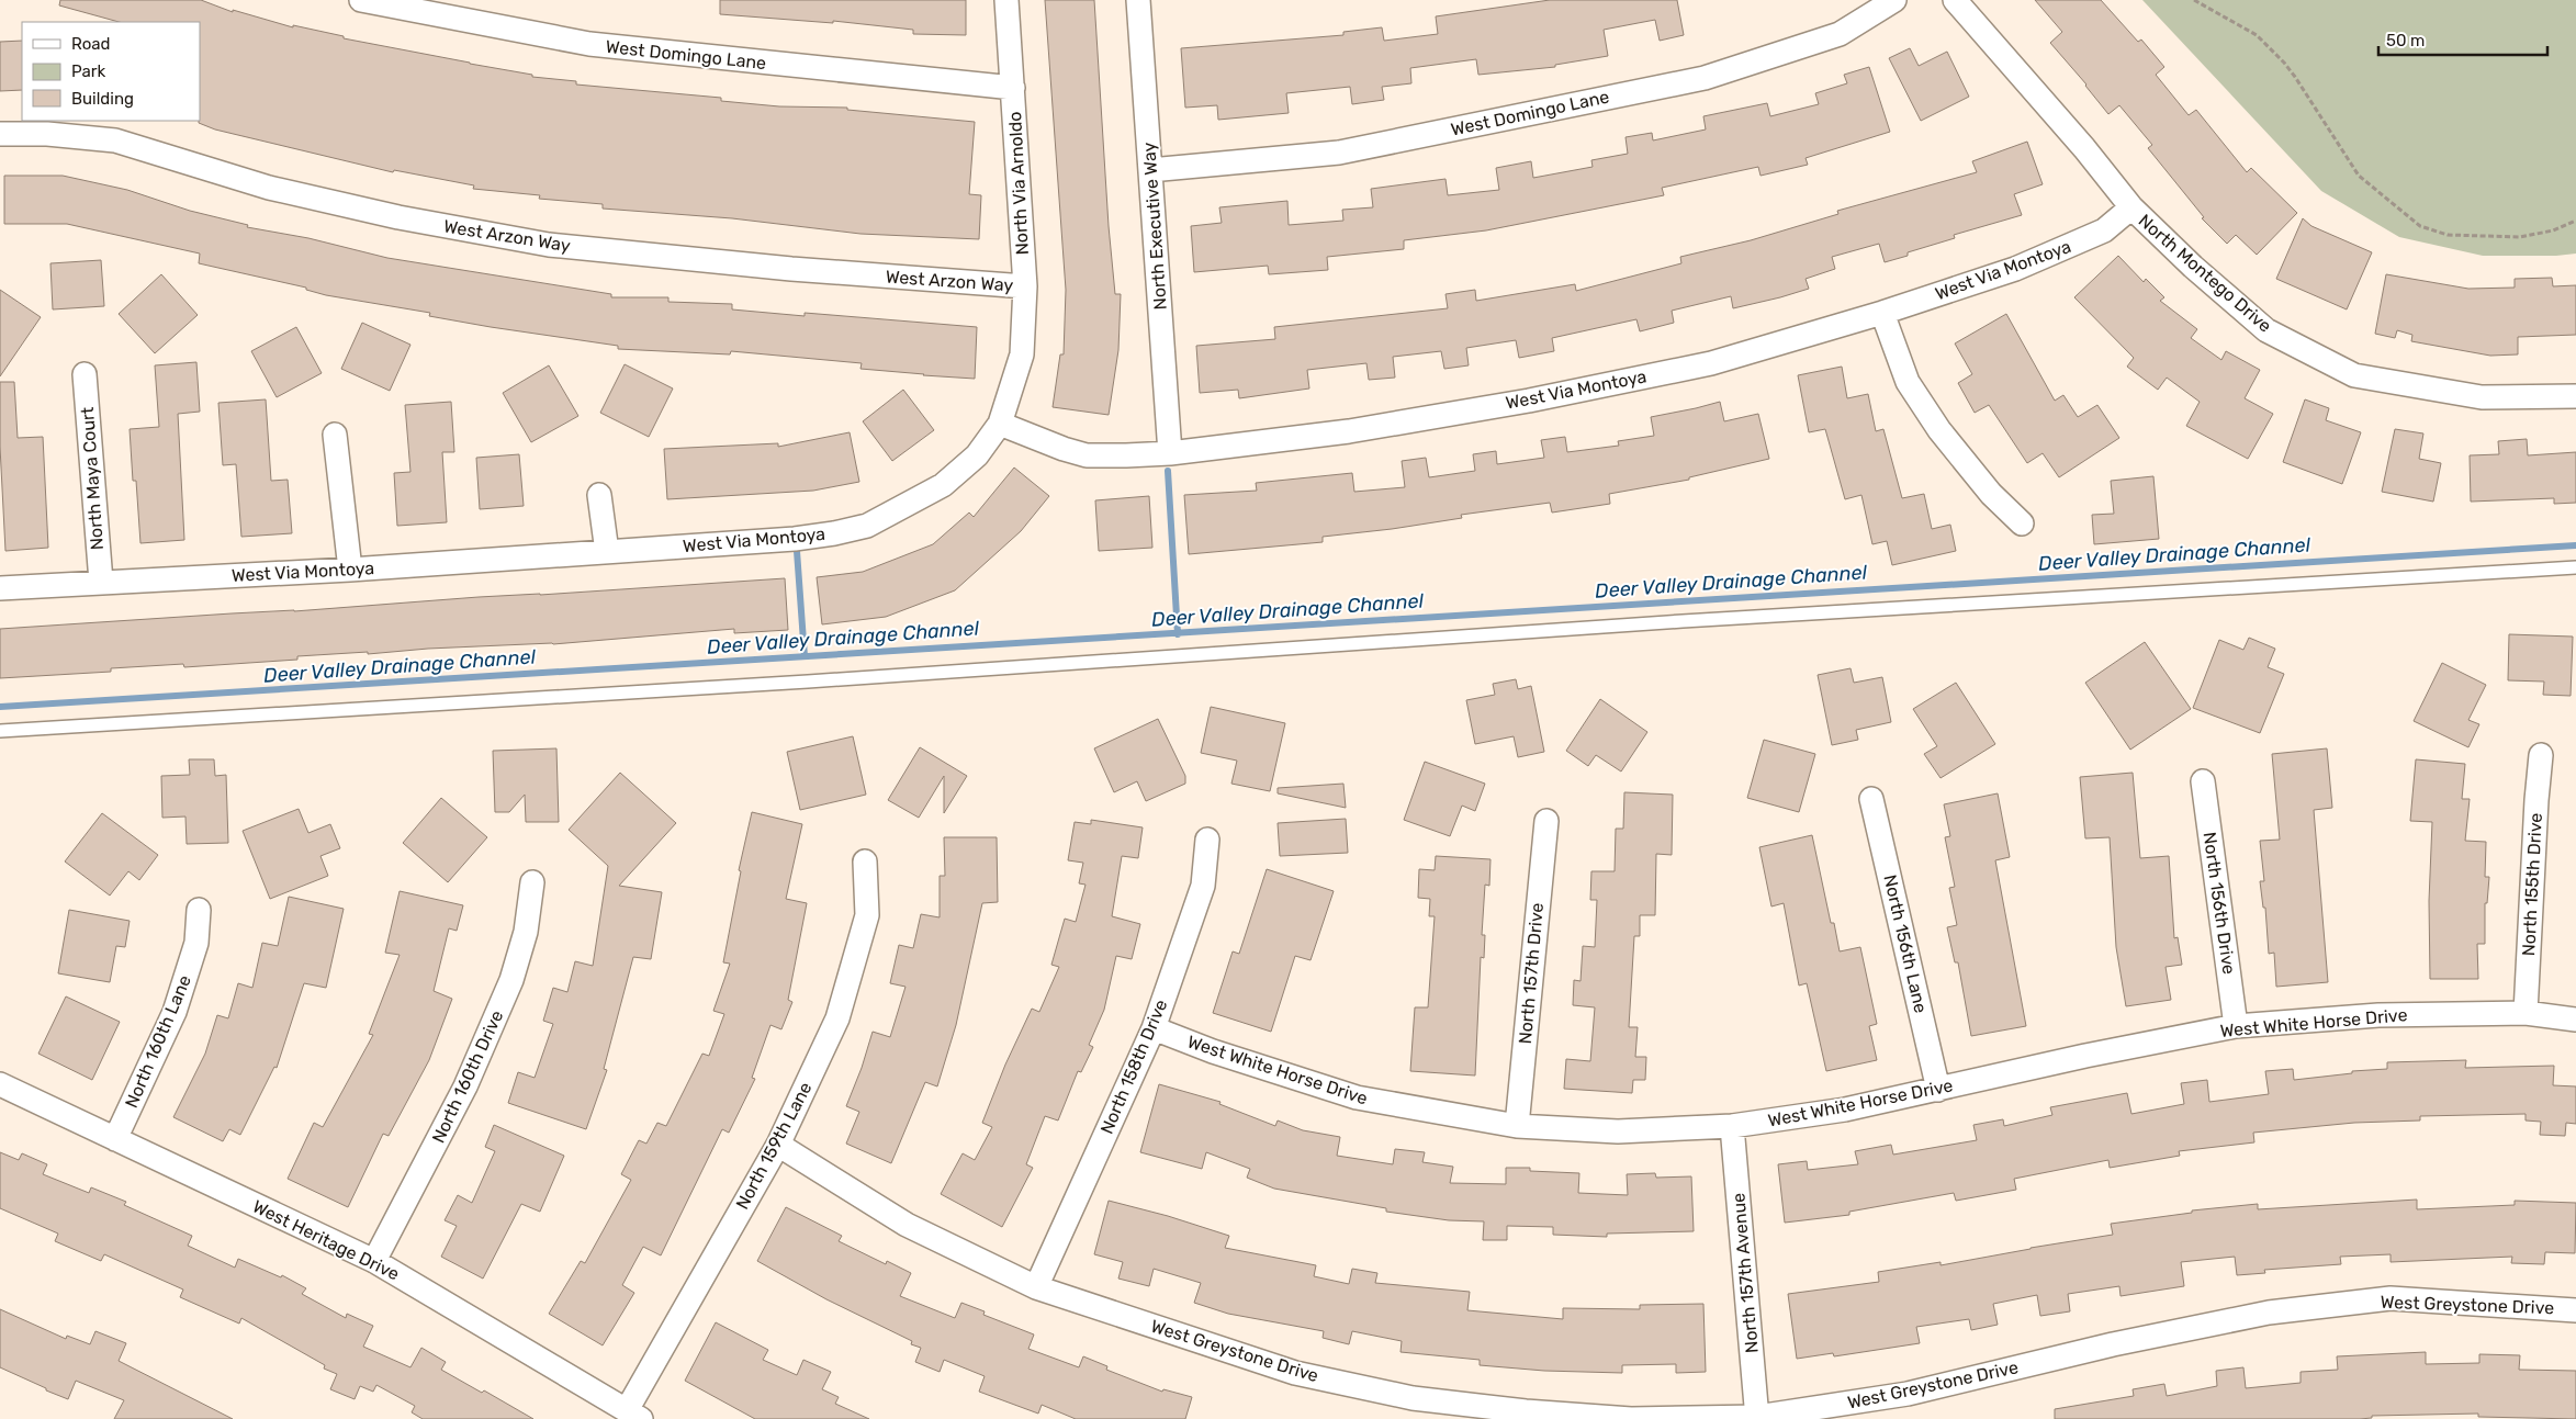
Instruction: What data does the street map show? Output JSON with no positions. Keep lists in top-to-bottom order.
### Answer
{
  "streets": {
    "street": [
      "West Domingo Lane",
      "North Via Arnoldo",
      "North Executive Way",
      "West Arzon Way",
      "West Via Montoya",
      "North Montego Drive",
      "North Maya Court",
      "North 155th Drive",
      "North 156th Drive",
      "North 156th Lane",
      "North 157th Drive",
      "West White Horse Drive",
      "North 160th Lane",
      "North 158th Drive",
      "North 160th Drive",
      "North 159th Lane",
      "West Heritage Drive",
      "North 157th Avenue",
      "West Greystone Drive"
    ]
  },
  "crossings": [
    ["West Domingo Lane", "North Via Arnoldo"],
    ["West Domingo Lane", "North Executive Way"],
    ["North Via Arnoldo", "West Arzon Way"],
    ["North Via Arnoldo", "West Via Montoya"],
    ["North Executive Way", "West Via Montoya"],
    ["West Via Montoya", "North Montego Drive"],
    ["West Via Montoya", "North Maya Court"],
    ["North 155th Drive", "West White Horse Drive"],
    ["North 156th Drive", "West White Horse Drive"],
    ["North 156th Lane", "West White Horse Drive"],
    ["North 157th Drive", "West White Horse Drive"],
    ["West White Horse Drive", "North 158th Drive"],
    ["West White Horse Drive", "North 157th Avenue"],
    ["North 160th Lane", "West Heritage Drive"],
    ["North 158th Drive", "West Greystone Drive"],
    ["North 160th Drive", "West Heritage Drive"],
    ["North 159th Lane", "West Heritage Drive"],
    ["North 159th Lane", "West Greystone Drive"],
    ["North 157th Avenue", "West Greystone Drive"]
  ],
  "water": ["Deer Valley Drainage Channel"],
  "legend": ["Road", "Park", "Building"],
  "scale_bar": "50 m"
}
